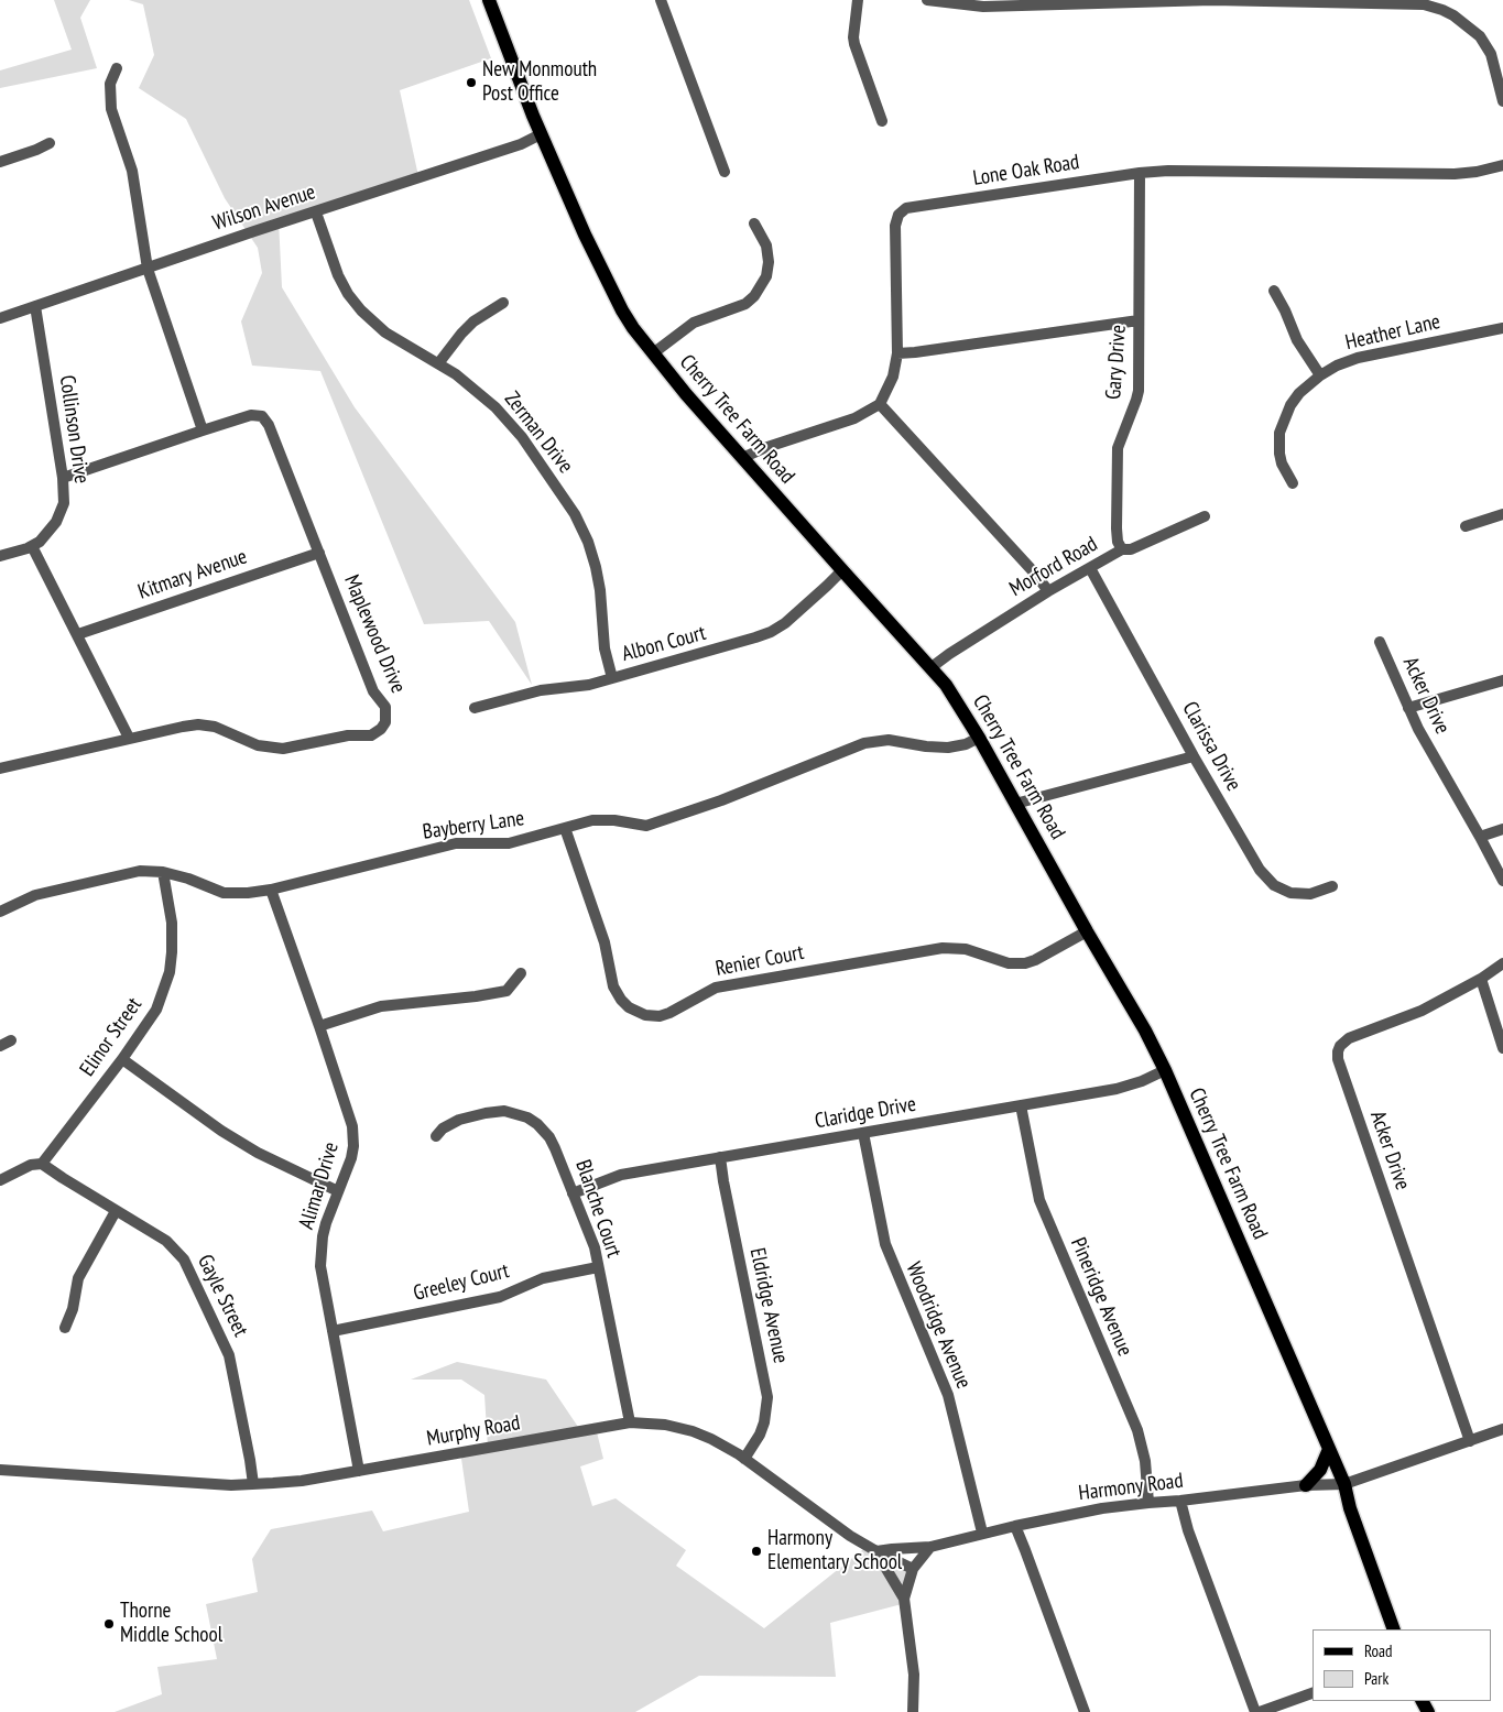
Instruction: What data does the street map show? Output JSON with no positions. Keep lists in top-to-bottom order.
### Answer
{
  "streets": {
    "main road": ["Cherry Tree Farm Road"],
    "street": [
      "Lone Oak Road",
      "Wilson Avenue",
      "Heather Lane",
      "Gary Drive",
      "Collinson Drive",
      "Zerman Drive",
      "Morford Road",
      "Kitmary Avenue",
      "Maplewood Drive",
      "Albon Court",
      "Acker Drive",
      "Clarissa Drive",
      "Bayberry Lane",
      "Renier Court",
      "Elinor Street",
      "Claridge Drive",
      "Alimar Drive",
      "Blanche Court",
      "Greeley Court",
      "Gayle Street",
      "Pineridge Avenue",
      "Eldridge Avenue",
      "Woodridge Avenue",
      "Murphy Road",
      "Harmony Road"
    ]
  },
  "crossings": [
    ["Lone Oak Road", "Gary Drive"],
    ["Wilson Avenue", "Cherry Tree Farm Road"],
    ["Wilson Avenue", "Collinson Drive"],
    ["Wilson Avenue", "Zerman Drive"],
    ["Gary Drive", "Morford Road"],
    ["Cherry Tree Farm Road", "Morford Road"],
    ["Cherry Tree Farm Road", "Albon Court"],
    ["Cherry Tree Farm Road", "Bayberry Lane"],
    ["Cherry Tree Farm Road", "Renier Court"],
    ["Cherry Tree Farm Road", "Claridge Drive"],
    ["Cherry Tree Farm Road", "Harmony Road"],
    ["Collinson Drive", "Maplewood Drive"],
    ["Zerman Drive", "Albon Court"],
    ["Morford Road", "Clarissa Drive"],
    ["Kitmary Avenue", "Maplewood Drive"],
    ["Acker Drive", "Harmony Road"],
    ["Bayberry Lane", "Renier Court"],
    ["Bayberry Lane", "Elinor Street"],
    ["Bayberry Lane", "Alimar Drive"],
    ["Elinor Street", "Gayle Street"],
    ["Claridge Drive", "Blanche Court"],
    ["Claridge Drive", "Pineridge Avenue"],
    ["Claridge Drive", "Eldridge Avenue"],
    ["Claridge Drive", "Woodridge Avenue"],
    ["Alimar Drive", "Greeley Court"],
    ["Alimar Drive", "Murphy Road"],
    ["Blanche Court", "Greeley Court"],
    ["Blanche Court", "Murphy Road"],
    ["Gayle Street", "Murphy Road"],
    ["Pineridge Avenue", "Harmony Road"],
    ["Eldridge Avenue", "Murphy Road"],
    ["Woodridge Avenue", "Harmony Road"],
    ["Murphy Road", "Harmony Road"]
  ],
  "places": ["New Monmouth Post Office", "Harmony Elementary School", "Thorne Middle School"],
  "legend": ["Road", "Park"]
}
